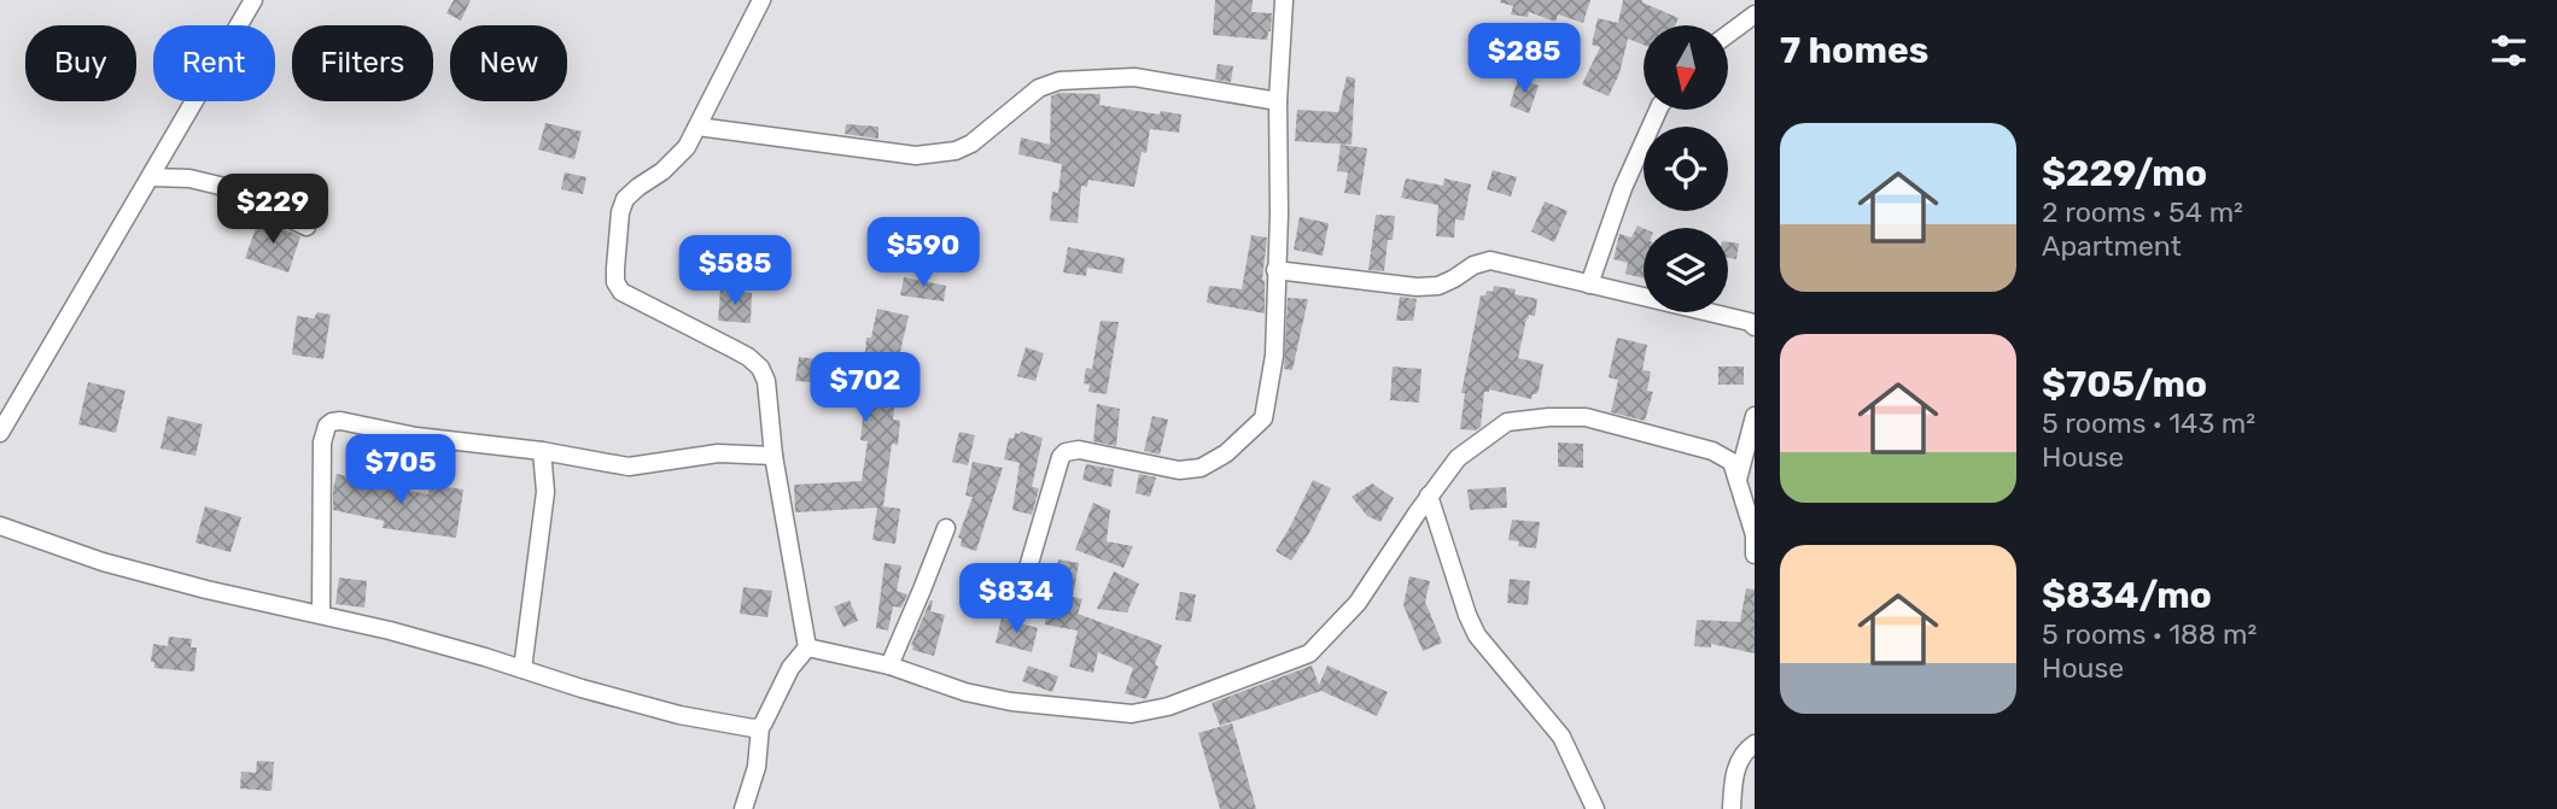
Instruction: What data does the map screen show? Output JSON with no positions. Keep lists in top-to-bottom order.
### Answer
{
  "north": "bottom",
  "page": {
    "heading": "7 homes",
    "price": [
      "$285",
      "$229",
      "$590",
      "$585",
      "$702",
      "$705",
      "$834"
    ],
    "chip": [
      "Buy",
      "Rent",
      "Filters",
      "New"
    ],
    "list": [
      {
        "name": "$229/mo",
        "note": "2 rooms · 54 m² · Apartment"
      },
      {
        "name": "$705/mo",
        "note": "5 rooms · 143 m² · House"
      },
      {
        "name": "$834/mo",
        "note": "5 rooms · 188 m² · House"
      }
    ]
  }
}
